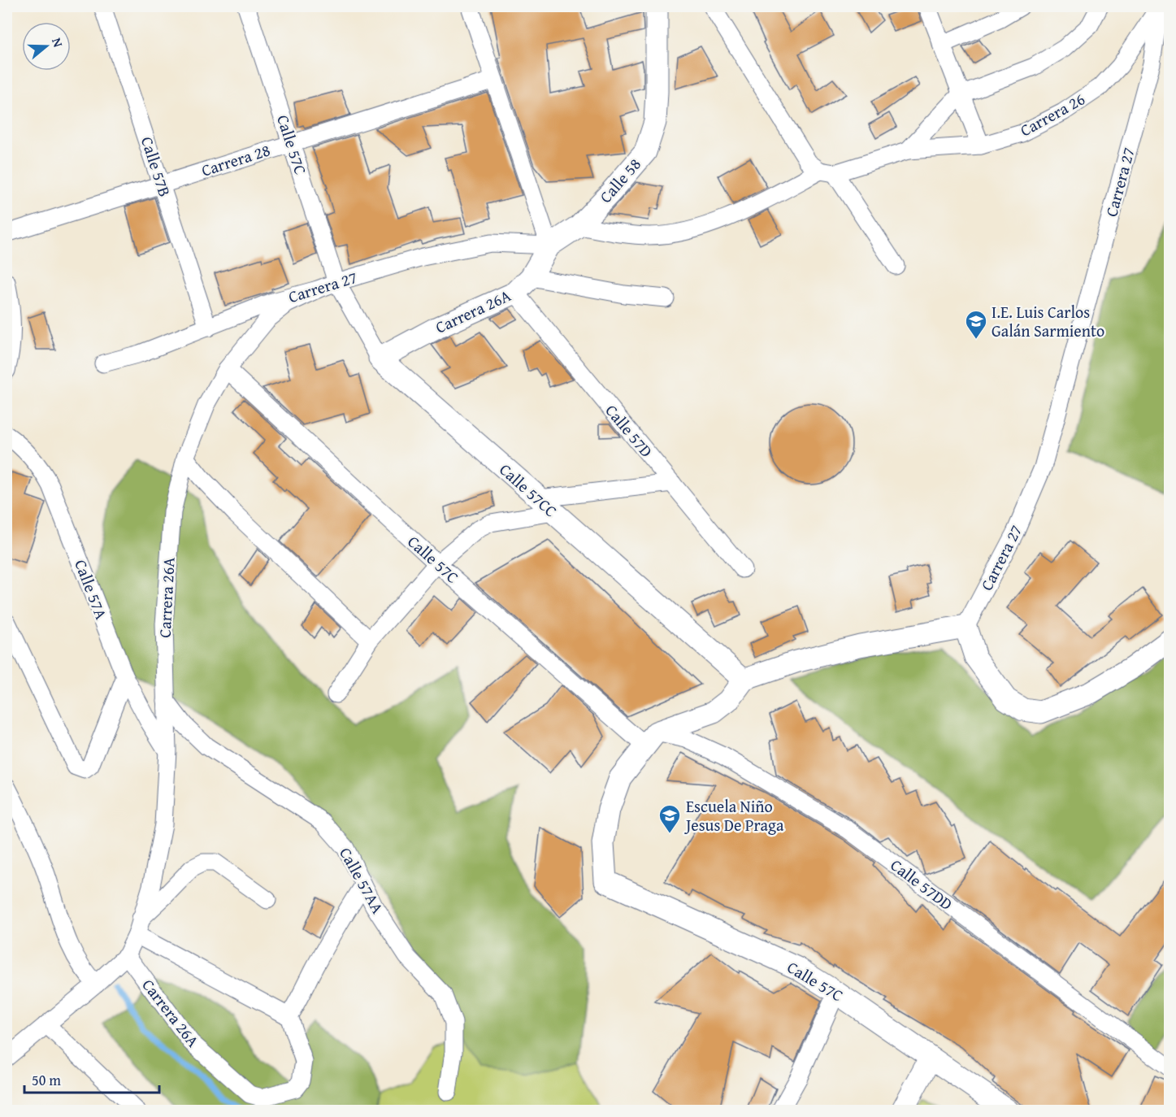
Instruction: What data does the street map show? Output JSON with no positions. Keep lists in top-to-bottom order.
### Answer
{
  "streets": {
    "street": [
      "Carrera 26",
      "Calle 57C",
      "Carrera 28",
      "Calle 57B",
      "Calle 58",
      "Carrera 27",
      "Carrera 26A",
      "Calle 57D",
      "Calle 57CC",
      "Calle 57A",
      "Calle 57AA",
      "Calle 57DD"
    ]
  },
  "crossings": [
    ["Carrera 26", "Calle 58"],
    ["Carrera 26", "Carrera 27"],
    ["Calle 57C", "Carrera 28"],
    ["Calle 57C", "Carrera 27"],
    ["Calle 57C", "Carrera 26A"],
    ["Calle 57C", "Calle 57CC"],
    ["Calle 57C", "Calle 57DD"],
    ["Carrera 28", "Calle 57B"],
    ["Calle 57B", "Carrera 27"],
    ["Calle 58", "Carrera 27"],
    ["Calle 58", "Carrera 26A"],
    ["Carrera 27", "Carrera 26A"],
    ["Carrera 27", "Calle 57CC"],
    ["Carrera 26A", "Calle 57D"],
    ["Carrera 26A", "Calle 57CC"],
    ["Carrera 26A", "Calle 57A"],
    ["Carrera 26A", "Calle 57AA"]
  ],
  "places": {
    "school or university": ["I.E. Luis Carlos Galán Sarmiento", "Escuela Niño Jesus De Praga"]
  },
  "scale_bar": "50 m",
  "north": "right"
}
